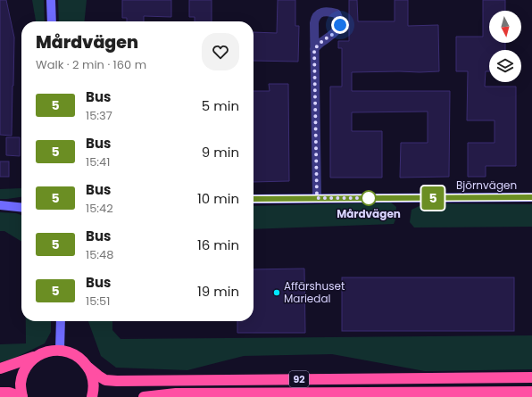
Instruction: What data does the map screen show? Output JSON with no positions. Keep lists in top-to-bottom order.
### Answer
{
  "streets": {
    "highway": ["92"],
    "street": ["Björnvägen"]
  },
  "places": ["Mårdvägen", "Affärshuset Mariedal"],
  "lines": ["bus line 5"],
  "north": "bottom",
  "page": {
    "on_map": "5",
    "heading": ["Mårdvägen", "Walk · 2 min · 160 m"],
    "list": [
      {
        "mark": "5",
        "name": "Bus",
        "note": "15:37",
        "value": "5 min"
      },
      {
        "mark": "5",
        "name": "Bus",
        "note": "15:41",
        "value": "9 min"
      },
      {
        "mark": "5",
        "name": "Bus",
        "note": "15:42",
        "value": "10 min"
      },
      {
        "mark": "5",
        "name": "Bus",
        "note": "15:48",
        "value": "16 min"
      },
      {
        "mark": "5",
        "name": "Bus",
        "note": "15:51",
        "value": "19 min"
      }
    ]
  }
}
